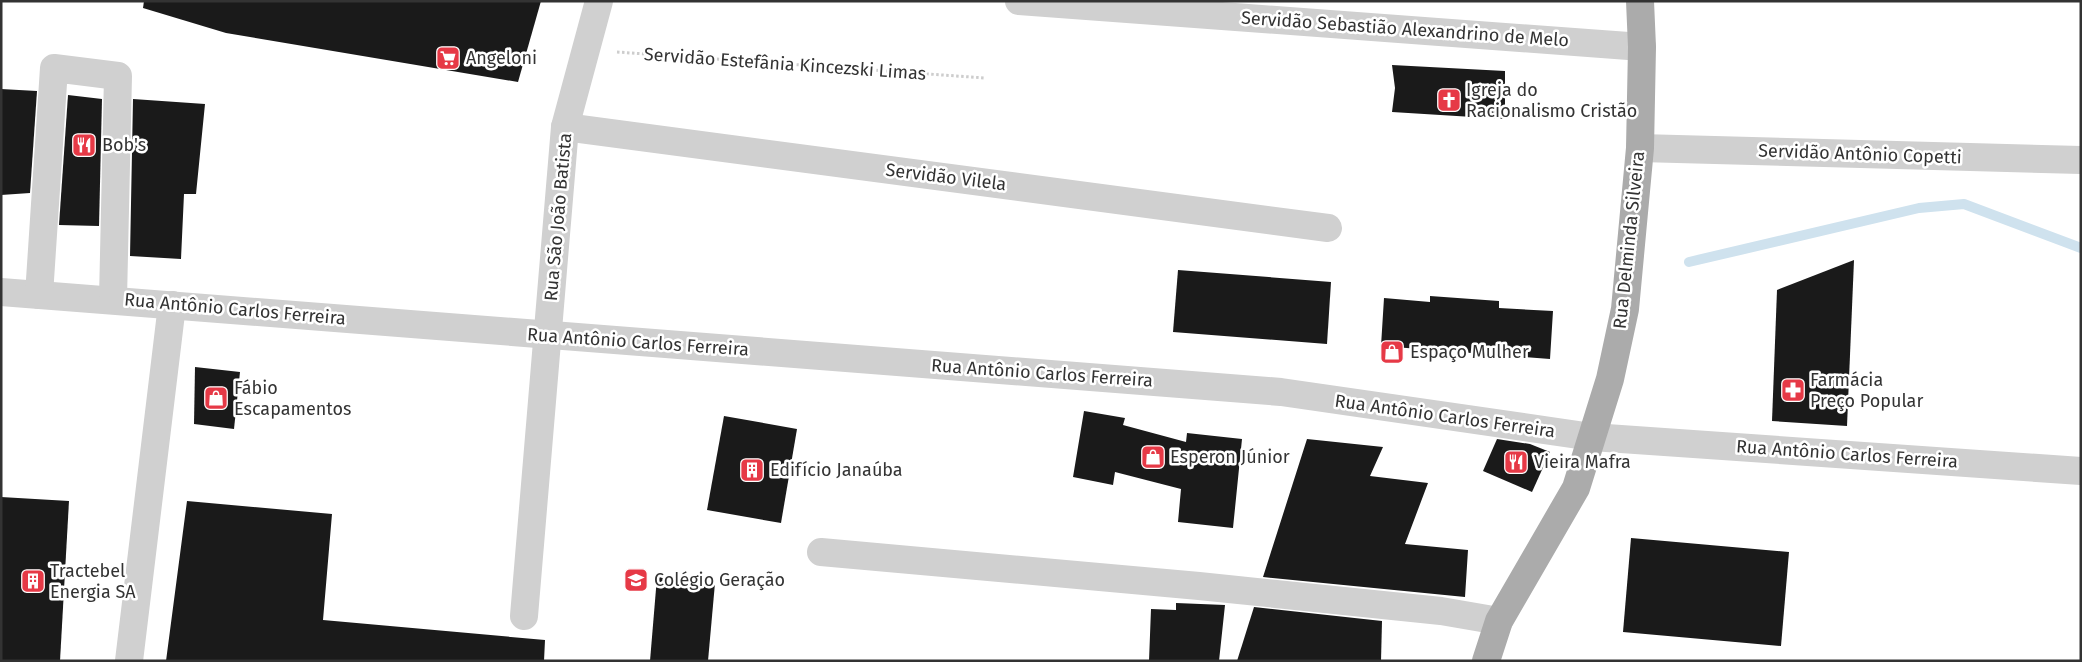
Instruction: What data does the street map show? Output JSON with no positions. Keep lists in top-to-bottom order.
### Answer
{
  "streets": {
    "main road": ["Rua Delminda Silveira"],
    "street": [
      "Servidão Sebastião Alexandrino de Melo",
      "Servidão Antônio Copetti",
      "Servidão Vilela",
      "Rua São João Batista",
      "Rua Antônio Carlos Ferreira"
    ],
    "path": ["Servidão Estefânia Kincezski Limas"]
  },
  "crossings": [
    ["Servidão Sebastião Alexandrino de Melo", "Rua Delminda Silveira"],
    ["Servidão Estefânia Kincezski Limas", "Rua São João Batista"],
    ["Servidão Antônio Copetti", "Rua Delminda Silveira"],
    ["Servidão Vilela", "Rua São João Batista"],
    ["Rua São João Batista", "Rua Antônio Carlos Ferreira"],
    ["Rua Delminda Silveira", "Rua Antônio Carlos Ferreira"]
  ],
  "places": {
    "supermarket": ["Angeloni"],
    "church": ["Igreja do Racionalismo Cristão"],
    "restaurant": ["Bob's", "Vieira Mafra"],
    "shop": ["Espaço Mulher", "Fábio Escapamentos", "Esperon Júnior"],
    "pharmacy": ["Farmácia Preço Popular"],
    "building": ["Edifício Janaúba", "Tractebel Energia SA"],
    "school or university": ["Colégio Geração"]
  }
}
